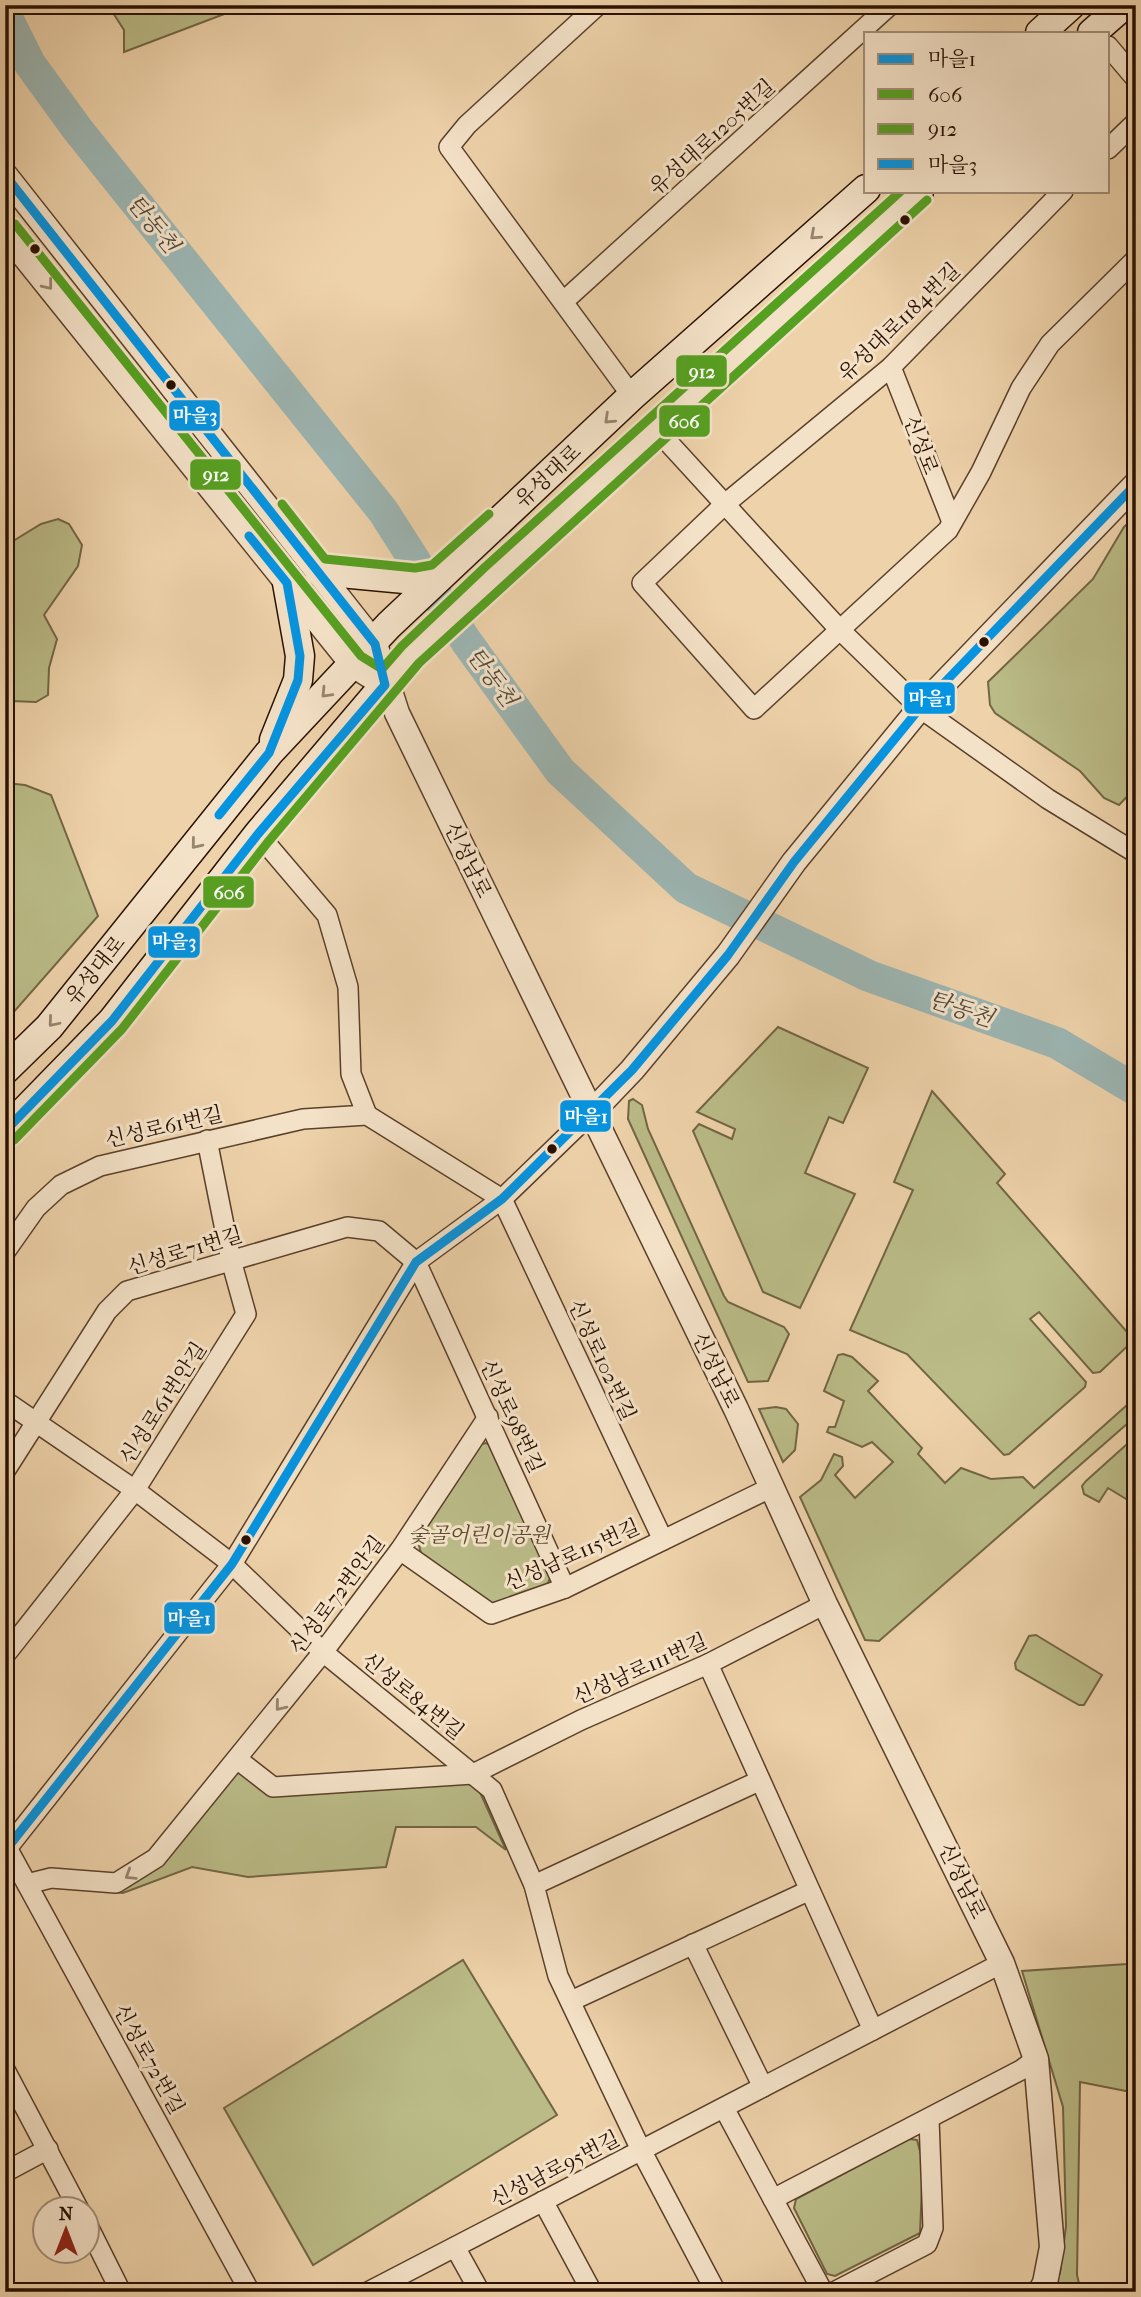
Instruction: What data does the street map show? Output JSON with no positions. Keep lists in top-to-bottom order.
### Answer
{
  "streets": {
    "main road": ["유성대로"],
    "street": [
      "유성대로1205번길",
      "유성대로1184번길",
      "신성로",
      "신성남로",
      "신성로61번길",
      "신성로71번길",
      "신성로102번길",
      "신성로61번안길",
      "신성로98번길",
      "신성남로115번길",
      "신성로72번안길",
      "신성남로111번길",
      "신성로84번길",
      "신성로72번길",
      "신성남로95번길"
    ]
  },
  "crossings": [
    ["유성대로1184번길", "신성로"],
    ["유성대로", "신성남로"],
    ["신성남로", "신성남로115번길"],
    ["신성남로", "신성남로111번길"],
    ["신성남로", "신성남로95번길"],
    ["신성로61번길", "신성로61번안길"],
    ["신성로71번길", "신성로61번안길"],
    ["신성로71번길", "신성로98번길"],
    ["신성로71번길", "신성로84번길"],
    ["신성로102번길", "신성남로115번길"],
    ["신성로61번안길", "신성로84번길"],
    ["신성로98번길", "신성남로115번길"],
    ["신성로98번길", "신성로72번안길"],
    ["신성남로115번길", "신성로72번안길"],
    ["신성로72번안길", "신성로84번길"],
    ["신성로72번안길", "신성로72번길"],
    ["신성남로111번길", "신성로84번길"],
    ["신성로84번길", "신성남로95번길"]
  ],
  "water": ["탄동천"],
  "parks": ["숯골어린이공원"],
  "lines": [
    "transit line 마을3",
    "transit line 912",
    "transit line 606",
    "transit line 마을1"
  ],
  "legend": [
    "마을1",
    "606",
    "912",
    "마을3"
  ],
  "north": "top"
}
